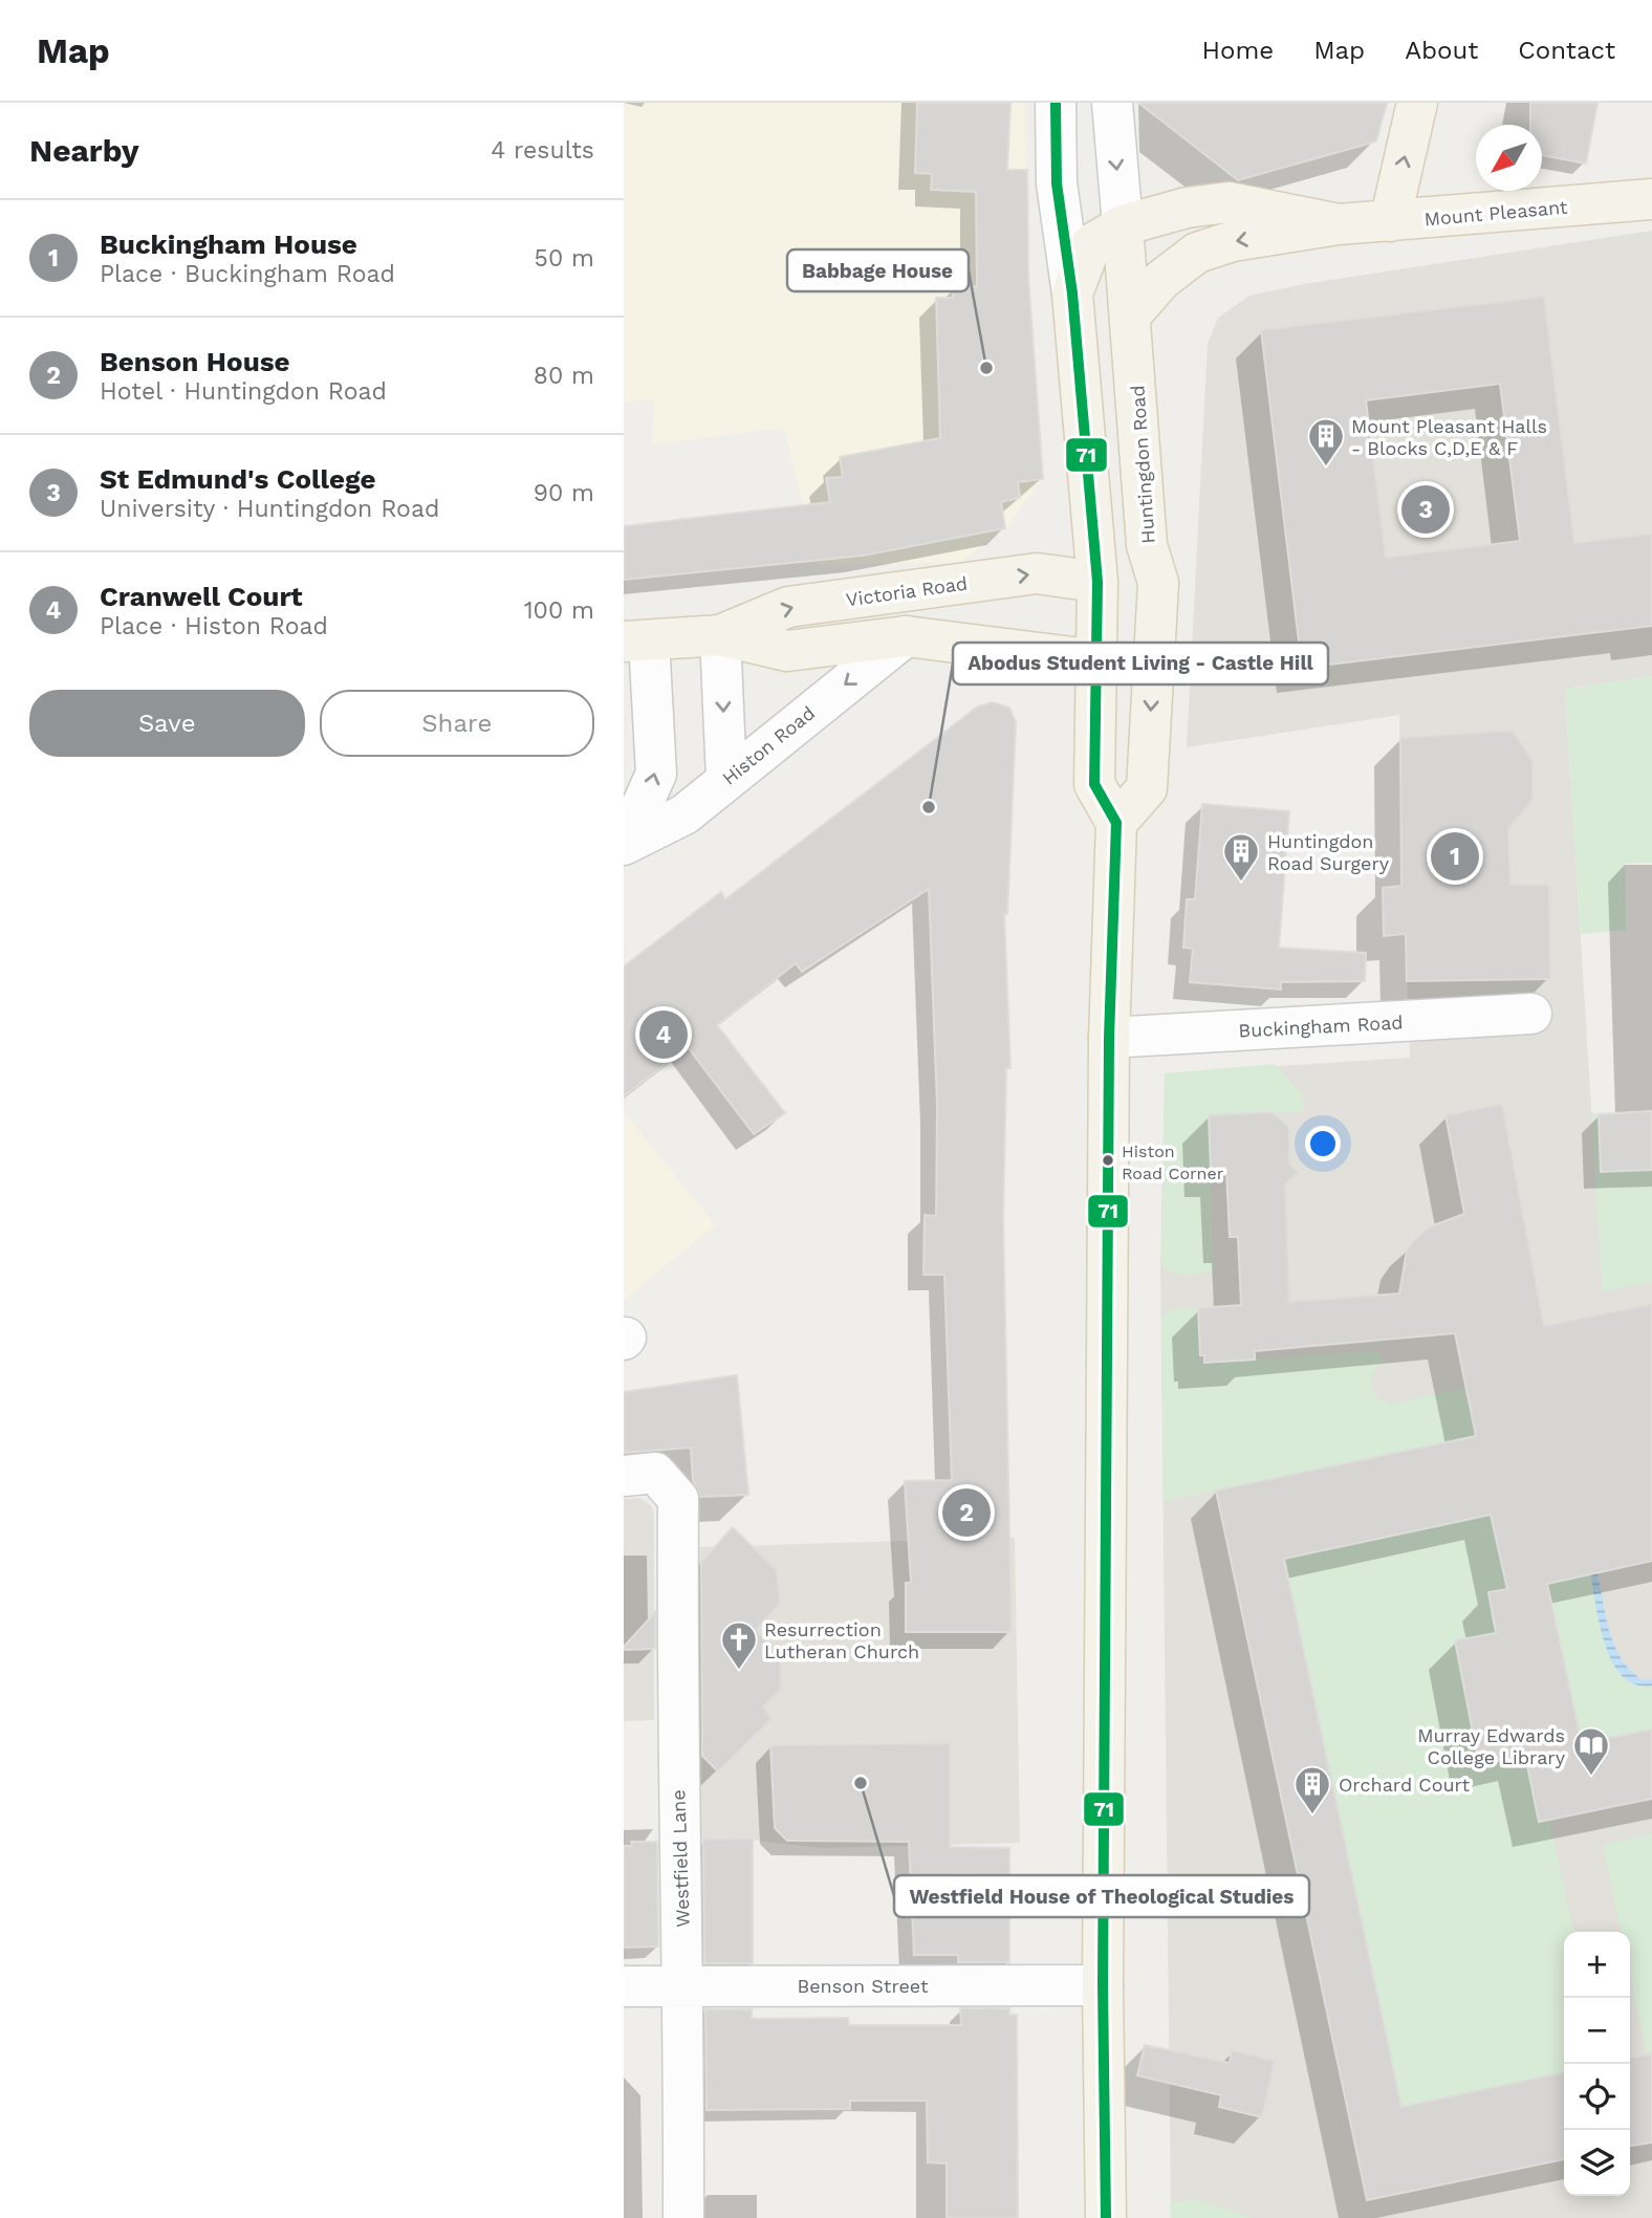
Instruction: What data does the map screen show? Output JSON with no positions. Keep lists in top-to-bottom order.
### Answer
{
  "streets": {
    "main road": ["Mount Pleasant", "Huntingdon Road", "Victoria Road"],
    "street": [
      "Histon Road",
      "Buckingham Road",
      "Westfield Lane",
      "Benson Street"
    ]
  },
  "crossings": [
    ["Mount Pleasant", "Huntingdon Road"],
    ["Victoria Road", "Histon Road"],
    ["Westfield Lane", "Benson Street"]
  ],
  "places": {
    "other": [
      "Babbage House",
      "Abodus Student Living - Castle Hill",
      "Histon Road Corner",
      "Westfield House of Theological Studies"
    ],
    "building": ["Mount Pleasant Halls - Blocks C,D,E & F", "Huntingdon Road Surgery", "Orchard Court"],
    "church": ["Resurrection Lutheran Church"],
    "library": ["Murray Edwards College Library"]
  },
  "lines": ["transit line 71"],
  "north": "bottom left",
  "page": {
    "header": "Map",
    "nav": [
      "Home",
      "Map",
      "About",
      "Contact"
    ],
    "heading": ["Nearby", "4 results"],
    "list": [
      {
        "mark": "1",
        "name": "Buckingham House",
        "note": "Place · Buckingham Road",
        "value": "50 m"
      },
      {
        "mark": "2",
        "name": "Benson House",
        "note": "Hotel · Huntingdon Road",
        "value": "80 m"
      },
      {
        "mark": "3",
        "name": "St Edmund's College",
        "note": "University · Huntingdon Road",
        "value": "90 m"
      },
      {
        "mark": "4",
        "name": "Cranwell Court",
        "note": "Place · Histon Road",
        "value": "100 m"
      }
    ],
    "pins": [
      "3",
      "1",
      "4",
      "2"
    ],
    "buttons": ["Save", "Share"],
    "map_buttons": ["+", "−"]
  }
}
